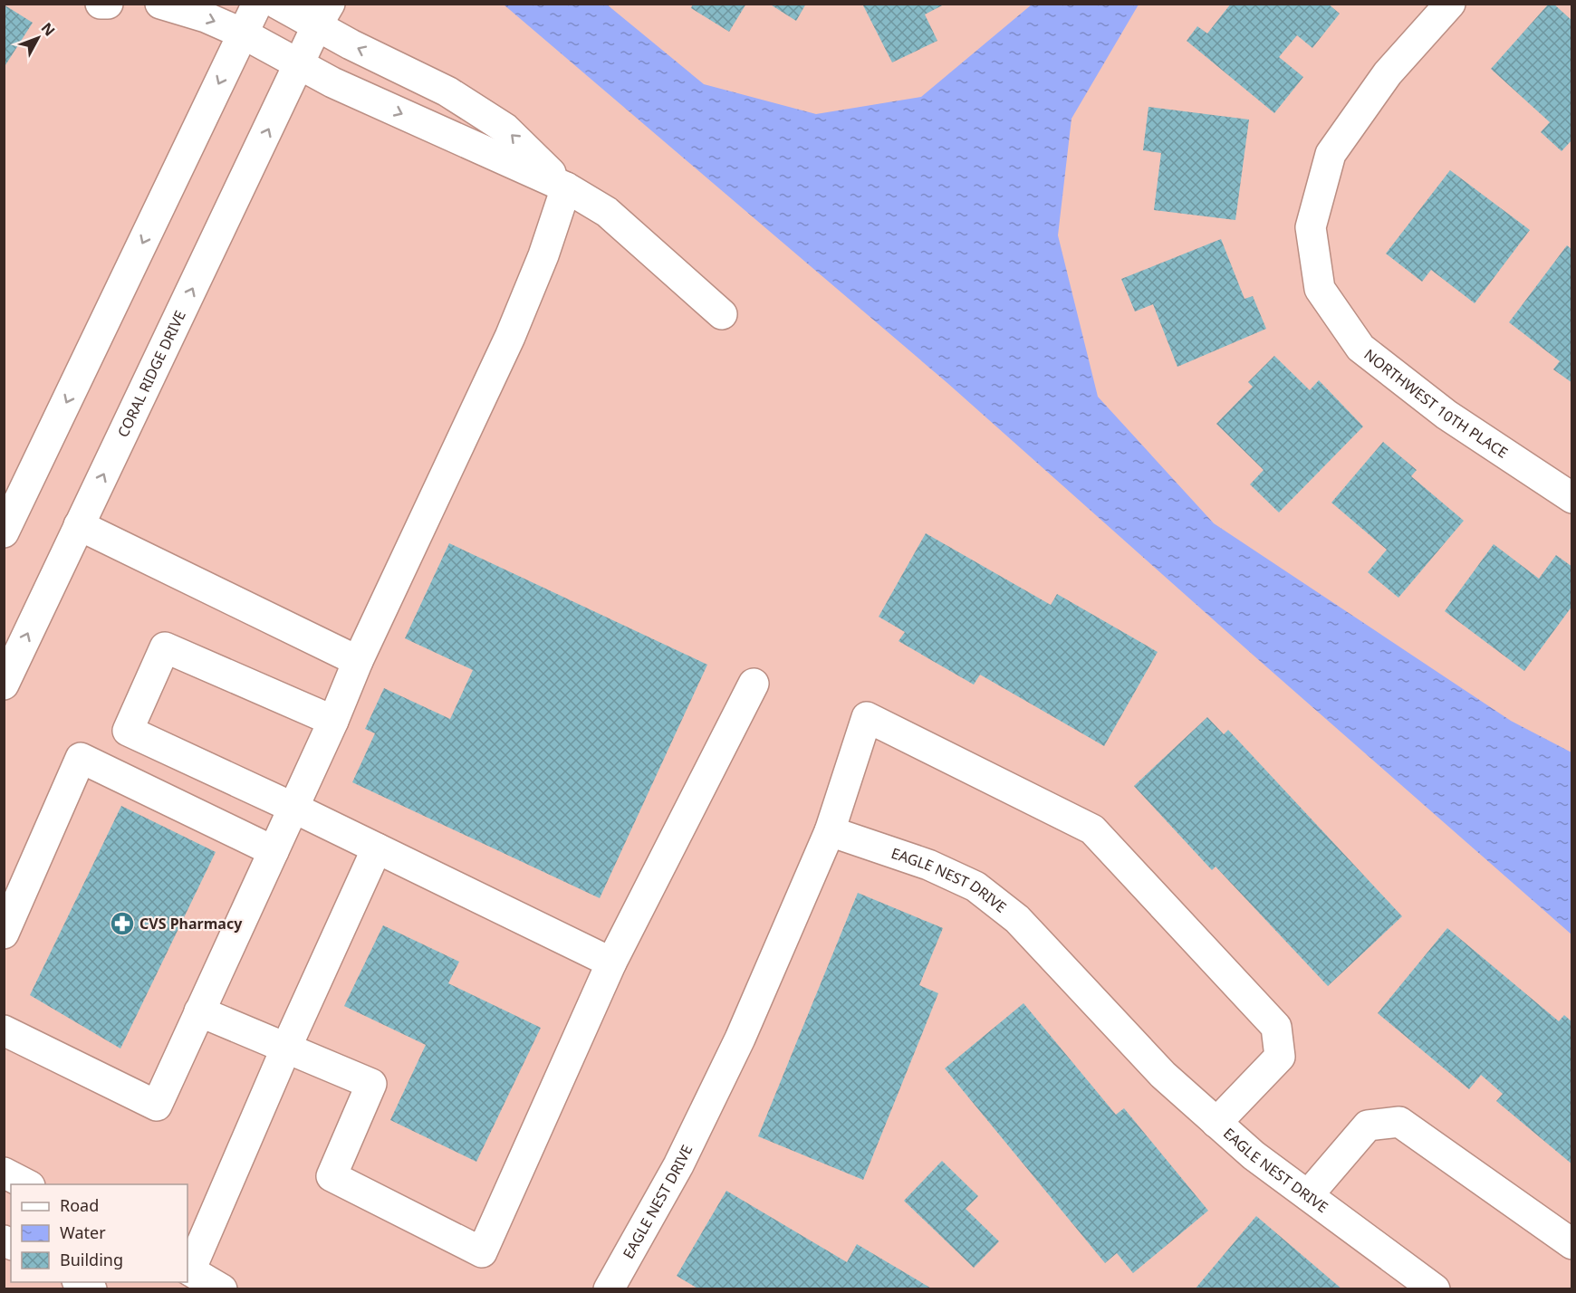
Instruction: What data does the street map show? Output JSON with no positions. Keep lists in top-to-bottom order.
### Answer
{
  "streets": {
    "street": ["CORAL RIDGE DRIVE", "NORTHWEST 10TH PLACE", "EAGLE NEST DRIVE"]
  },
  "places": {
    "pharmacy": ["CVS Pharmacy"]
  },
  "legend": ["Road", "Water", "Building"],
  "north": "top right"
}
